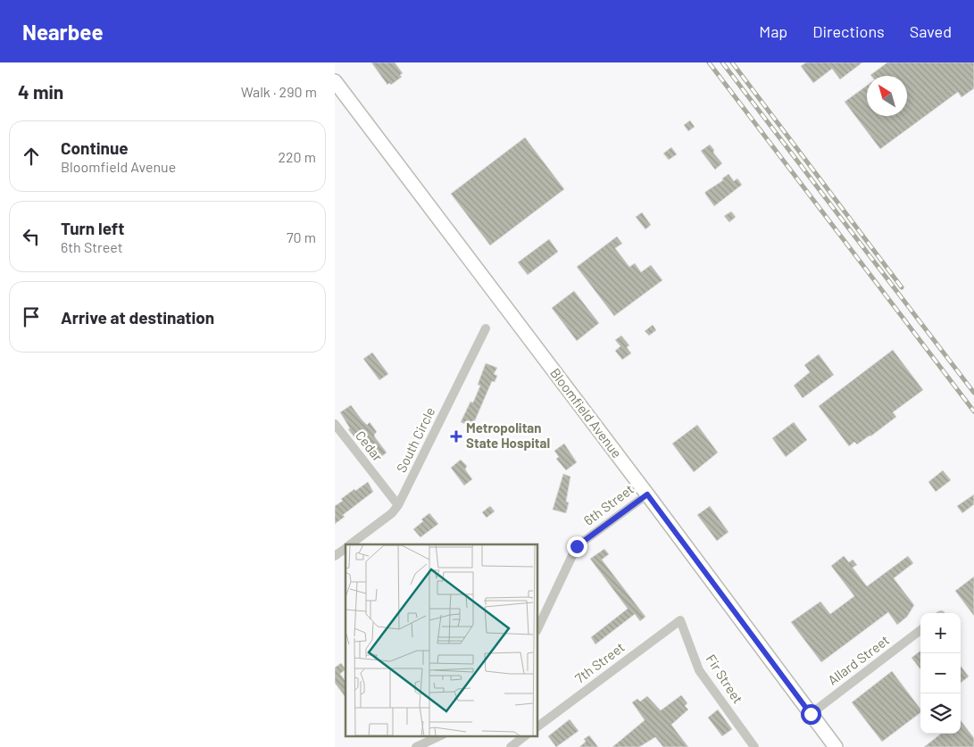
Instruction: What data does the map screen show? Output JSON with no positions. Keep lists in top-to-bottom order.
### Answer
{
  "streets": {
    "main road": ["Bloomfield Avenue"],
    "street": [
      "South Circle",
      "Cedar",
      "6th Street",
      "Allard Street",
      "7th Street",
      "Fir Street"
    ]
  },
  "crossings": [
    ["Bloomfield Avenue", "6th Street"],
    ["Bloomfield Avenue", "Allard Street"],
    ["South Circle", "Cedar"],
    ["7th Street", "Fir Street"]
  ],
  "places": {
    "health": ["Metropolitan State Hospital"]
  },
  "north": "top left",
  "page": {
    "header": "Nearbee",
    "nav": ["Map", "Directions", "Saved"],
    "heading": ["4 min", "Walk · 290 m"],
    "list": [
      ["Continue", "Bloomfield Avenue", "220 m"],
      ["Turn left", "6th Street", "70 m"],
      "Arrive at destination"
    ],
    "map_buttons": ["+", "−"]
  }
}
